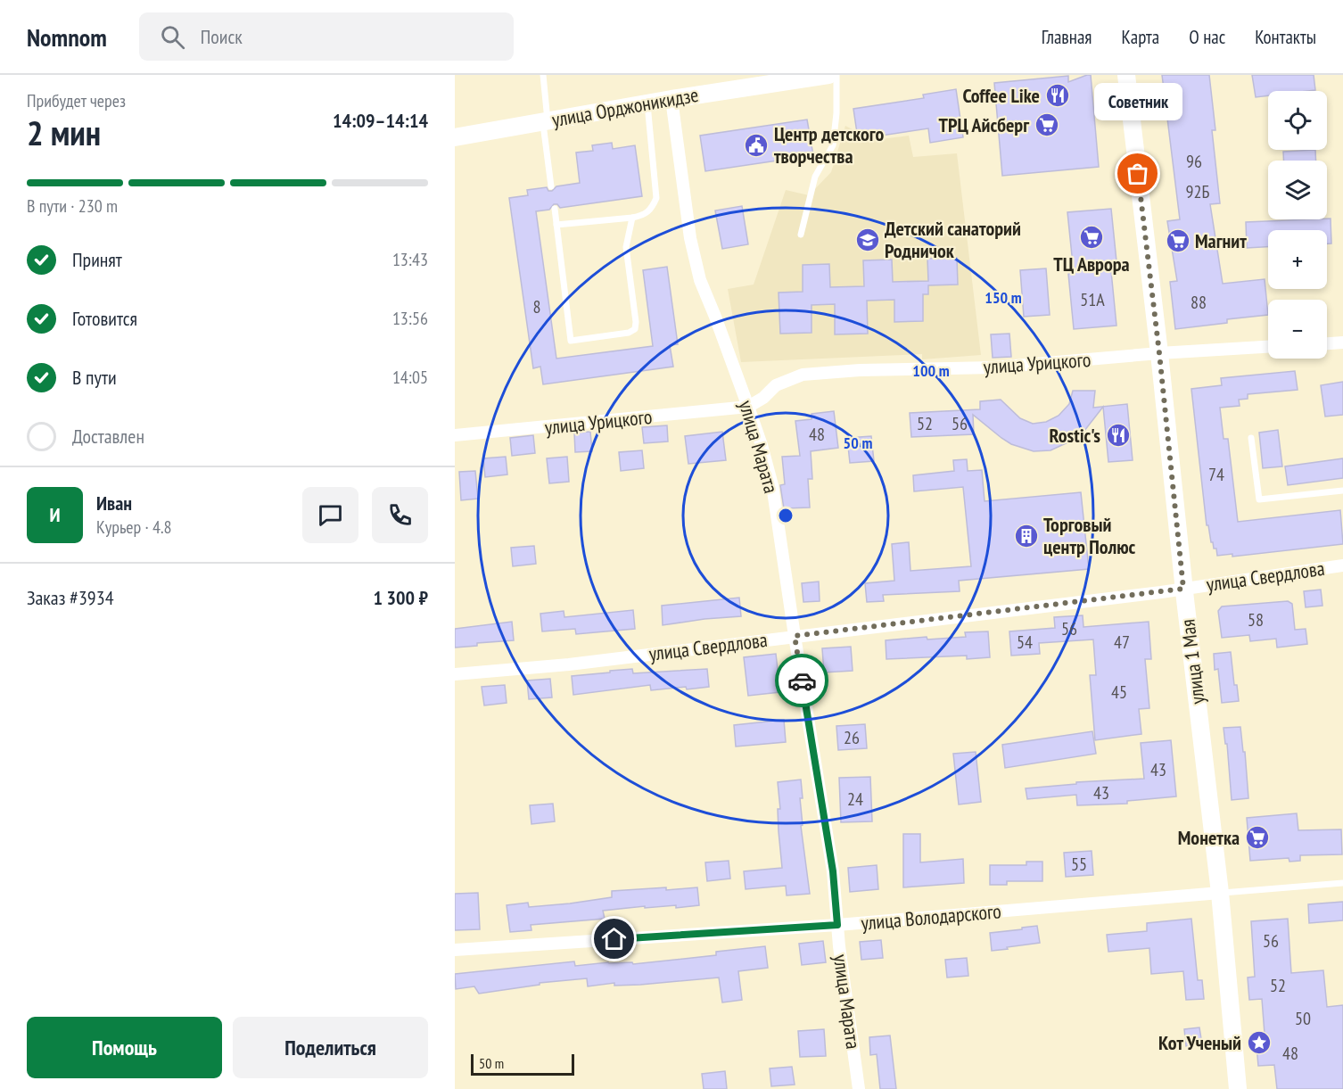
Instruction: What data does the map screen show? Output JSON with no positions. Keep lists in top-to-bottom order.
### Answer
{
  "streets": {
    "main road": ["улица Орджоникидзе", "улица 1 Мая"],
    "street": [
      "улица Урицкого",
      "улица Марата",
      "улица Свердлова",
      "улица Володарского"
    ]
  },
  "crossings": [
    ["улица Орджоникидзе", "улица Марата"],
    ["улица Урицкого", "улица Марата"],
    ["улица Урицкого", "улица 1 Мая"],
    ["улица Марата", "улица Свердлова"],
    ["улица Марата", "улица Володарского"],
    ["улица Свердлова", "улица 1 Мая"],
    ["улица 1 Мая", "улица Володарского"]
  ],
  "places": {
    "restaurant": ["Coffee Like", "Rostic's"],
    "supermarket": [
      "ТРЦ Айсберг",
      "ТЦ Аврора",
      "Магнит",
      "Монетка"
    ],
    "public building": ["Центр детского творчества"],
    "other": ["Советник"],
    "school or university": ["Детский санаторий Родничок"],
    "building": ["Торговый центр Полюс"],
    "place": ["Кот Ученый"]
  },
  "house_numbers": [
    "96",
    "92Б",
    "51А",
    "88",
    "8",
    "52",
    "56",
    "48",
    "74",
    "58",
    "56",
    "54",
    "47",
    "45",
    "26",
    "43",
    "43",
    "24",
    "55",
    "56",
    "52",
    "50",
    "48"
  ],
  "scale_bar": "50 m",
  "page": {
    "header": "Nomnom",
    "search": "Поиск",
    "nav": [
      "Главная",
      "Карта",
      "О нас",
      "Контакты"
    ],
    "heading": ["2 мин", "Прибудет через", "14:09–14:14"],
    "panel": [
      "Иван",
      "Курьер · 4.8",
      "Заказ #3934",
      "1 300 ₽"
    ],
    "bubble": "Советник",
    "map_buttons": ["+", "−"],
    "bar": "В пути · 230 m",
    "list": [
      ["Принят", "13:43"],
      ["Готовится", "13:56"],
      ["В пути", "14:05"],
      "Доставлен"
    ],
    "round": "И",
    "buttons": ["Помощь", "Поделиться"],
    "scale": "50 m"
  },
  "rings": ["150 m", "100 m", "50 m"]
}
